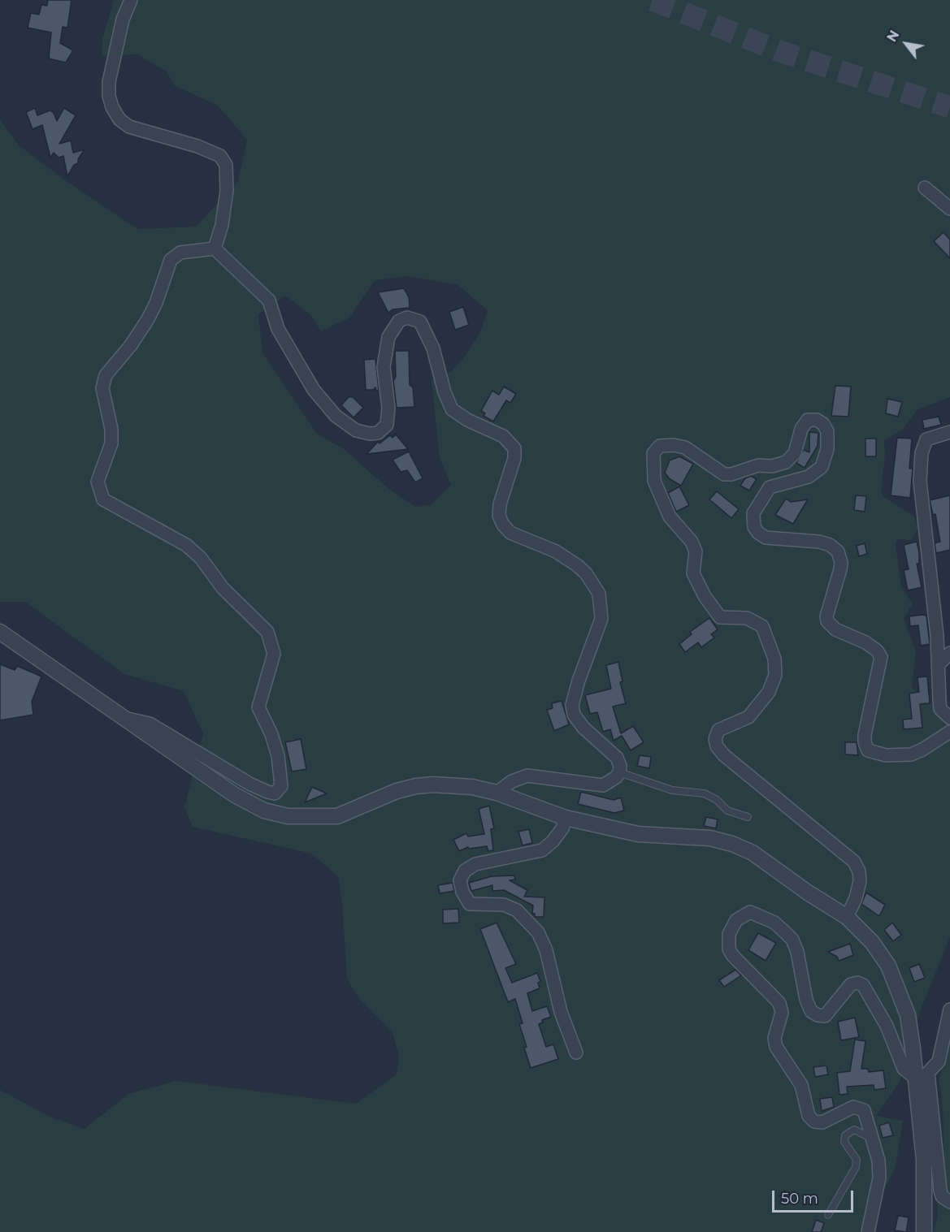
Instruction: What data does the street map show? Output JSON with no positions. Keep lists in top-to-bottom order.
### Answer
{
  "scale_bar": "50 m",
  "north": "top left"
}
